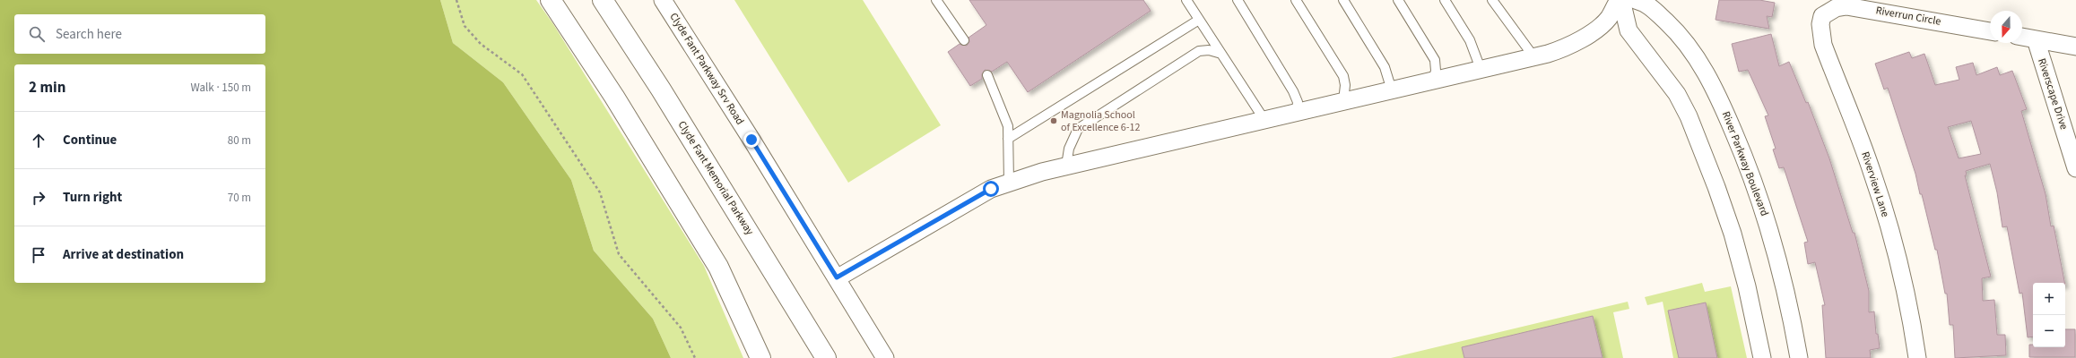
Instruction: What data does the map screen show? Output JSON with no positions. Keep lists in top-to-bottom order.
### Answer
{
  "streets": {
    "main road": ["Clyde Fant Memorial Parkway"],
    "street": [
      "Riverrun Circle",
      "Clyde Fant Parkway Srv Road",
      "Riverscape Drive",
      "River Parkway Boulevard",
      "Riverview Lane"
    ]
  },
  "crossings": [
    ["Riverrun Circle", "Riverview Lane"]
  ],
  "places": ["Magnolia School of Excellence 6-12"],
  "north": "bottom",
  "page": {
    "search": "Search here",
    "heading": ["2 min", "Walk · 150 m"],
    "list": [
      ["Continue", "80 m"],
      ["Turn right", "70 m"],
      "Arrive at destination"
    ],
    "map_buttons": ["+", "−"]
  }
}
